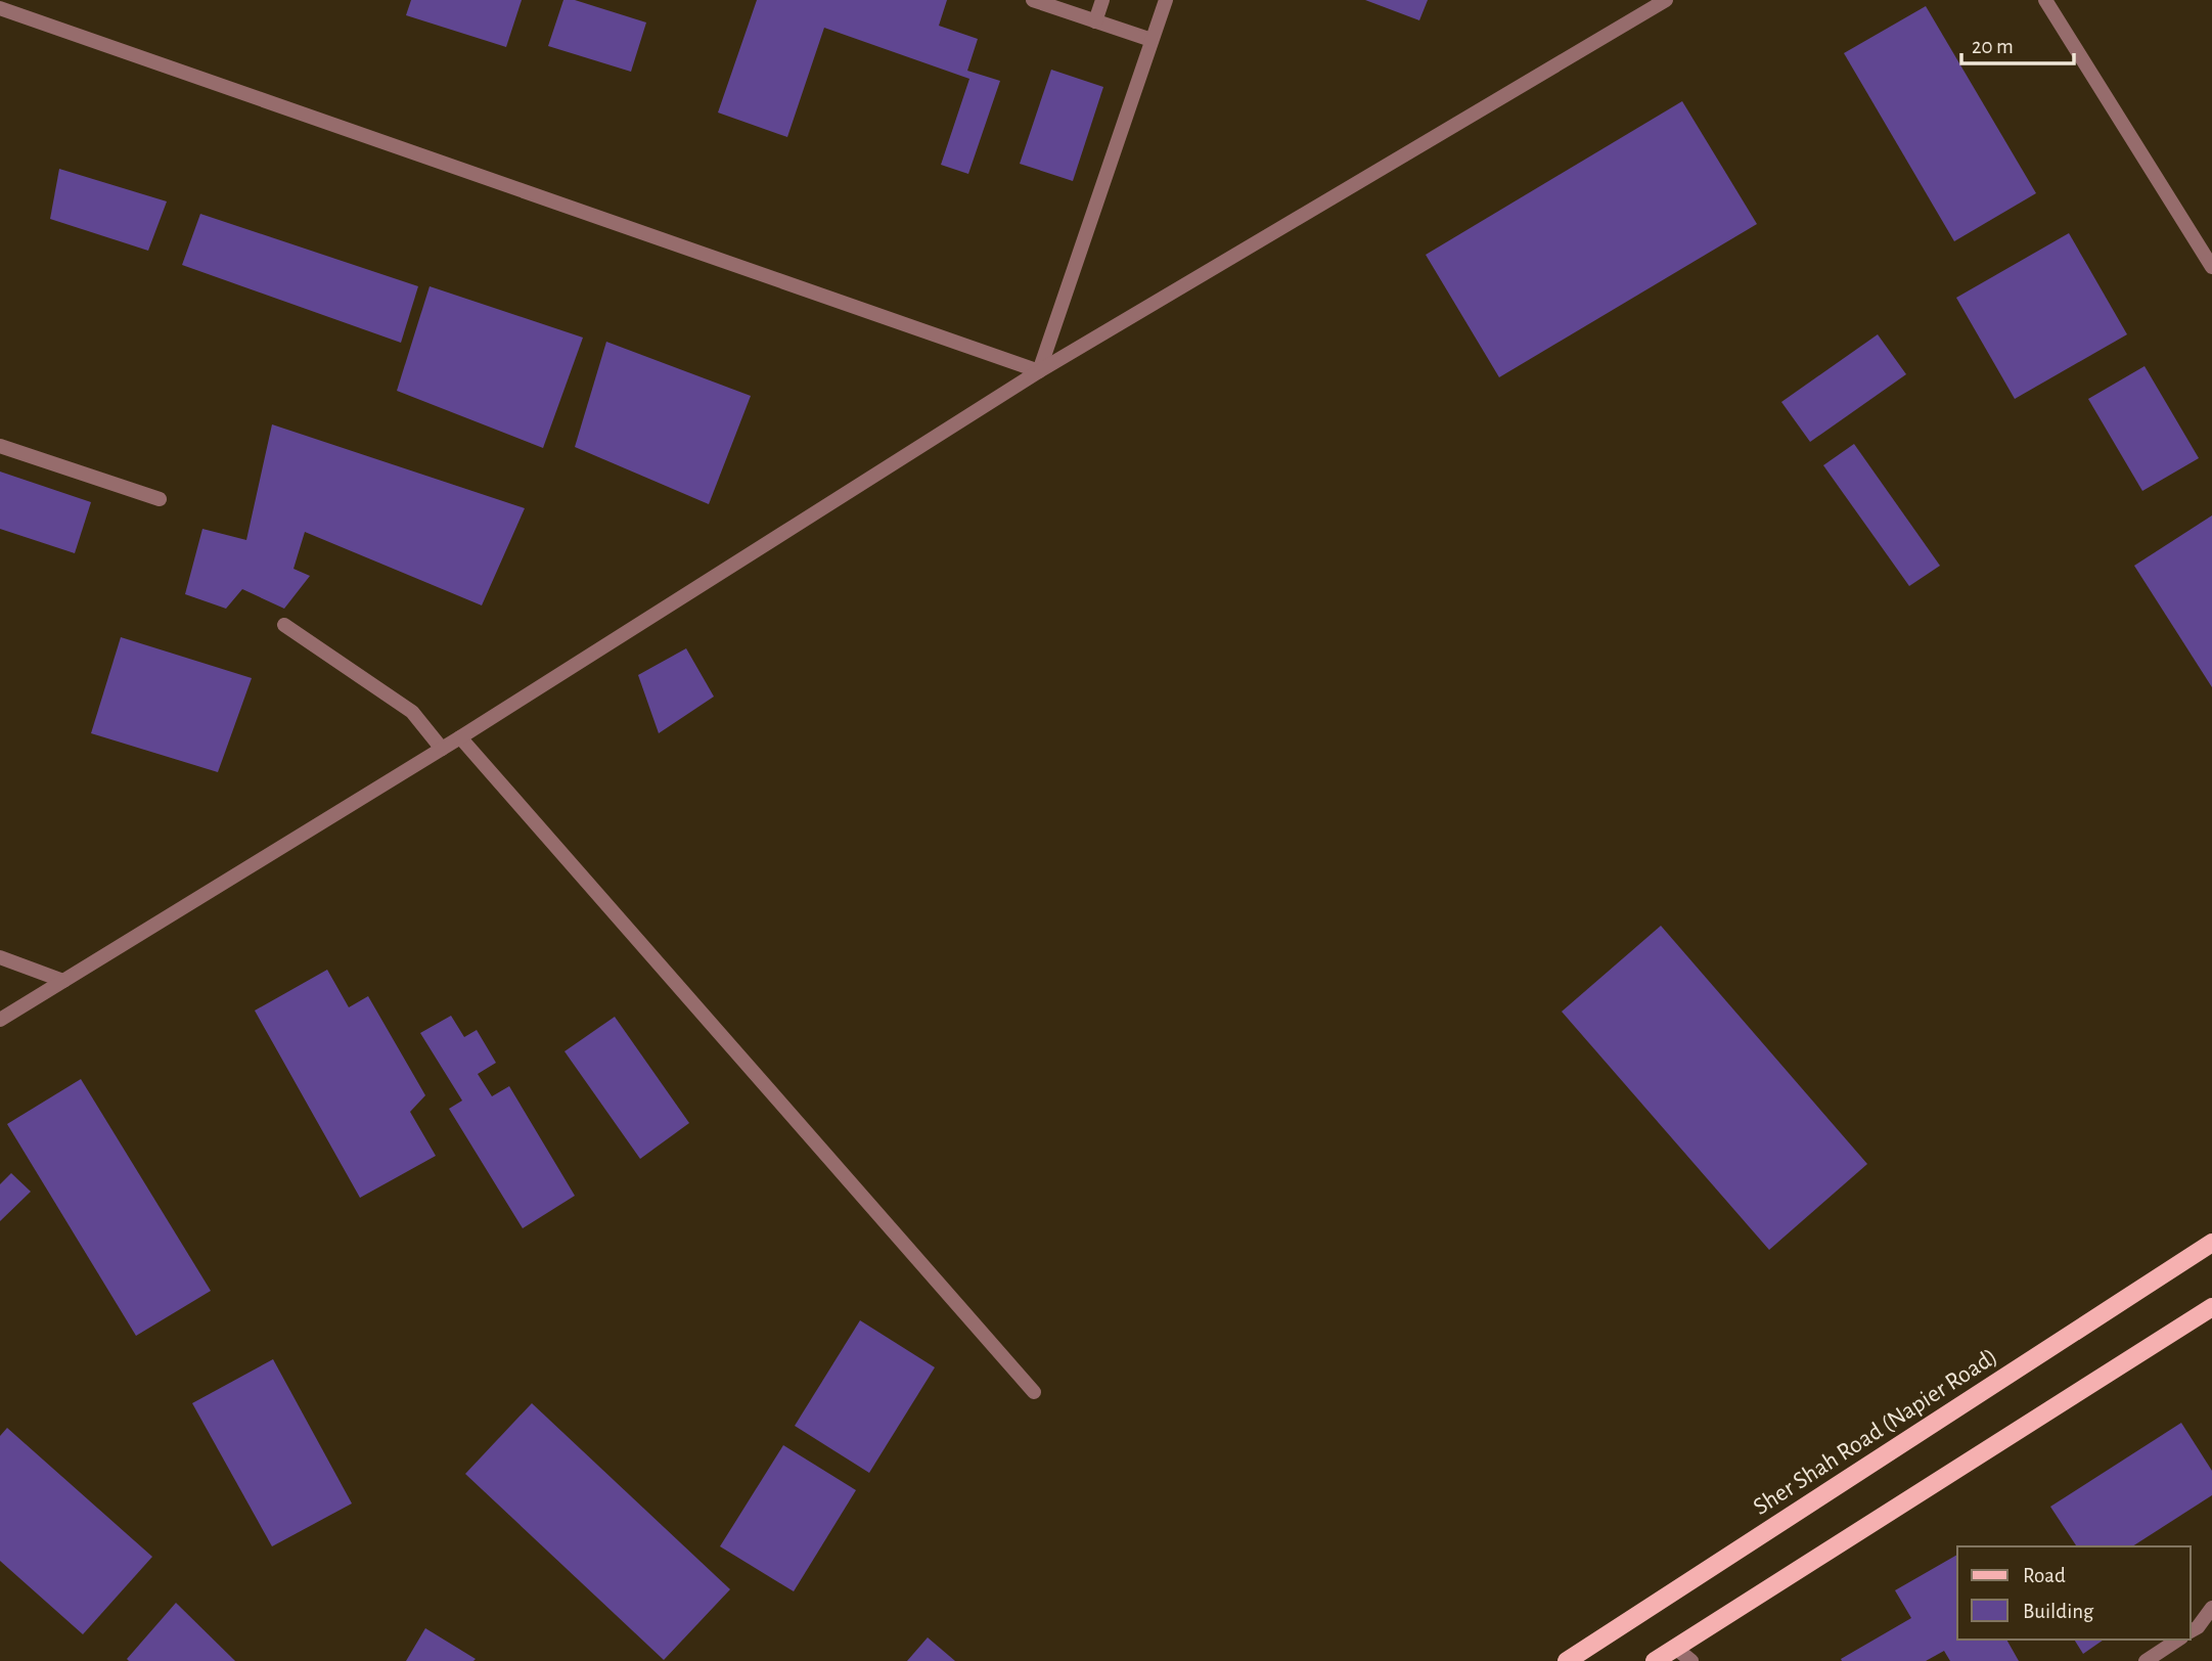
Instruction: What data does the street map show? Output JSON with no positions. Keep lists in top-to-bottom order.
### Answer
{
  "streets": {
    "main road": ["Sher Shah Road (Napier Road)"]
  },
  "legend": ["Road", "Building"],
  "scale_bar": "20 m"
}
